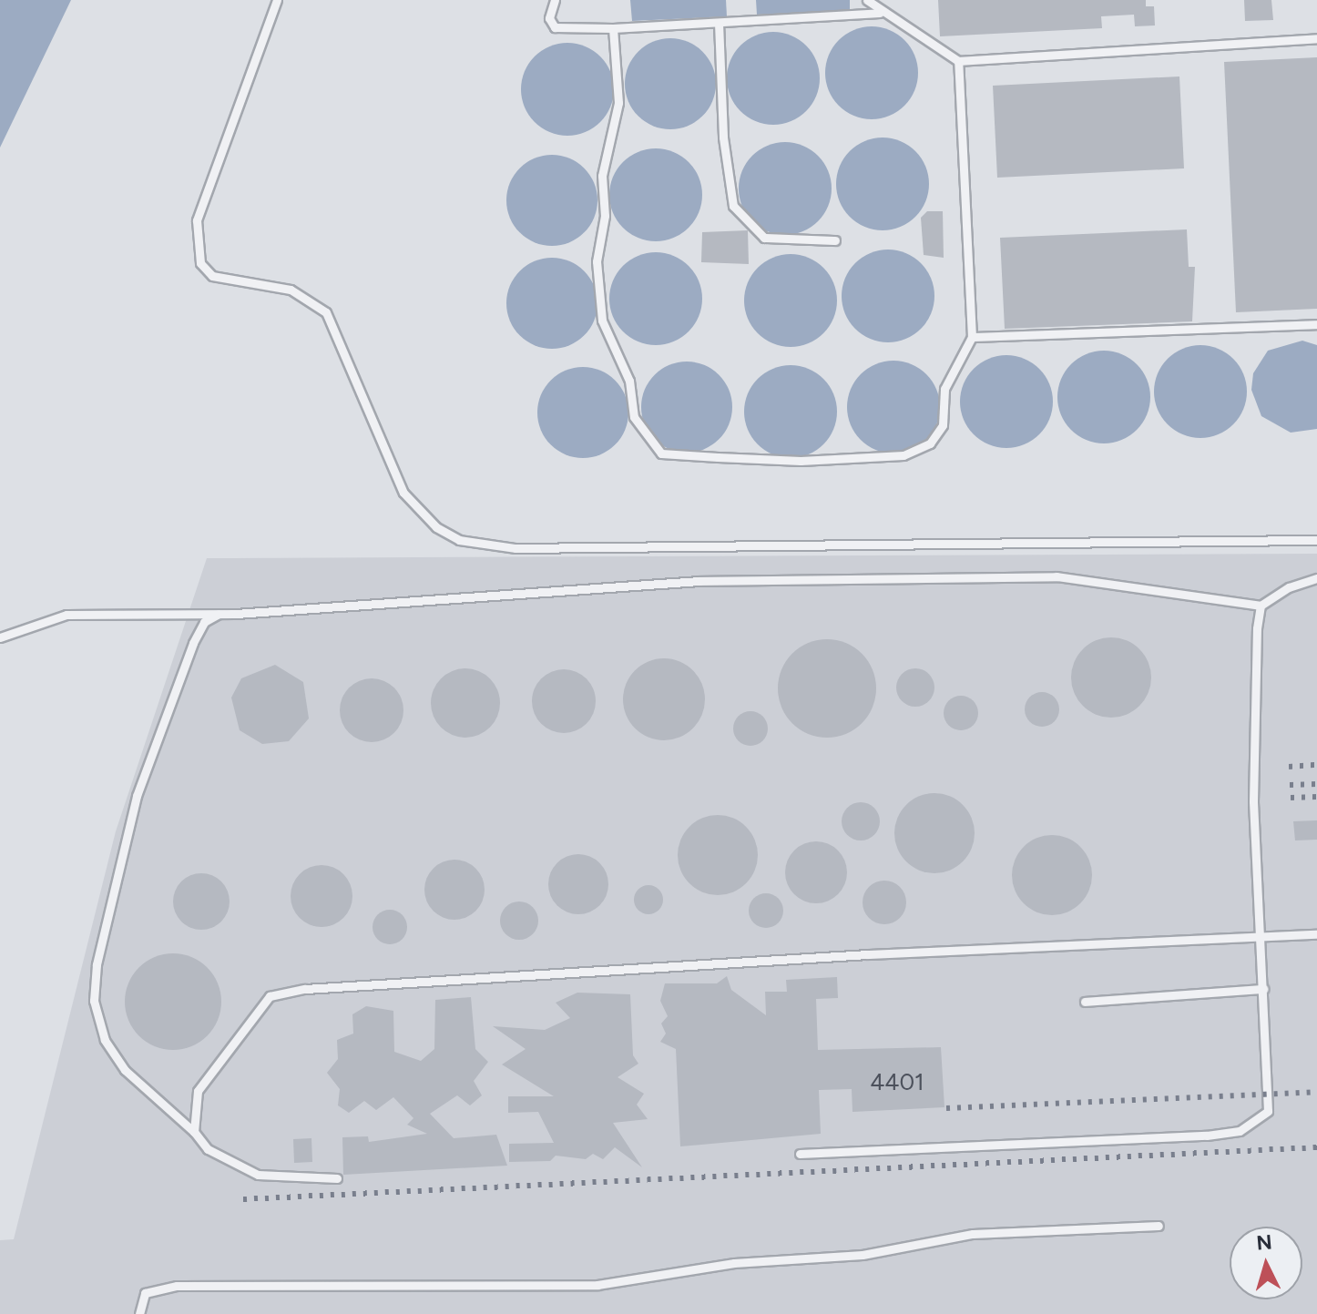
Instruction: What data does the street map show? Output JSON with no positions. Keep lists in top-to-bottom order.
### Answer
{
  "house_numbers": ["4401"],
  "north": "top"
}
